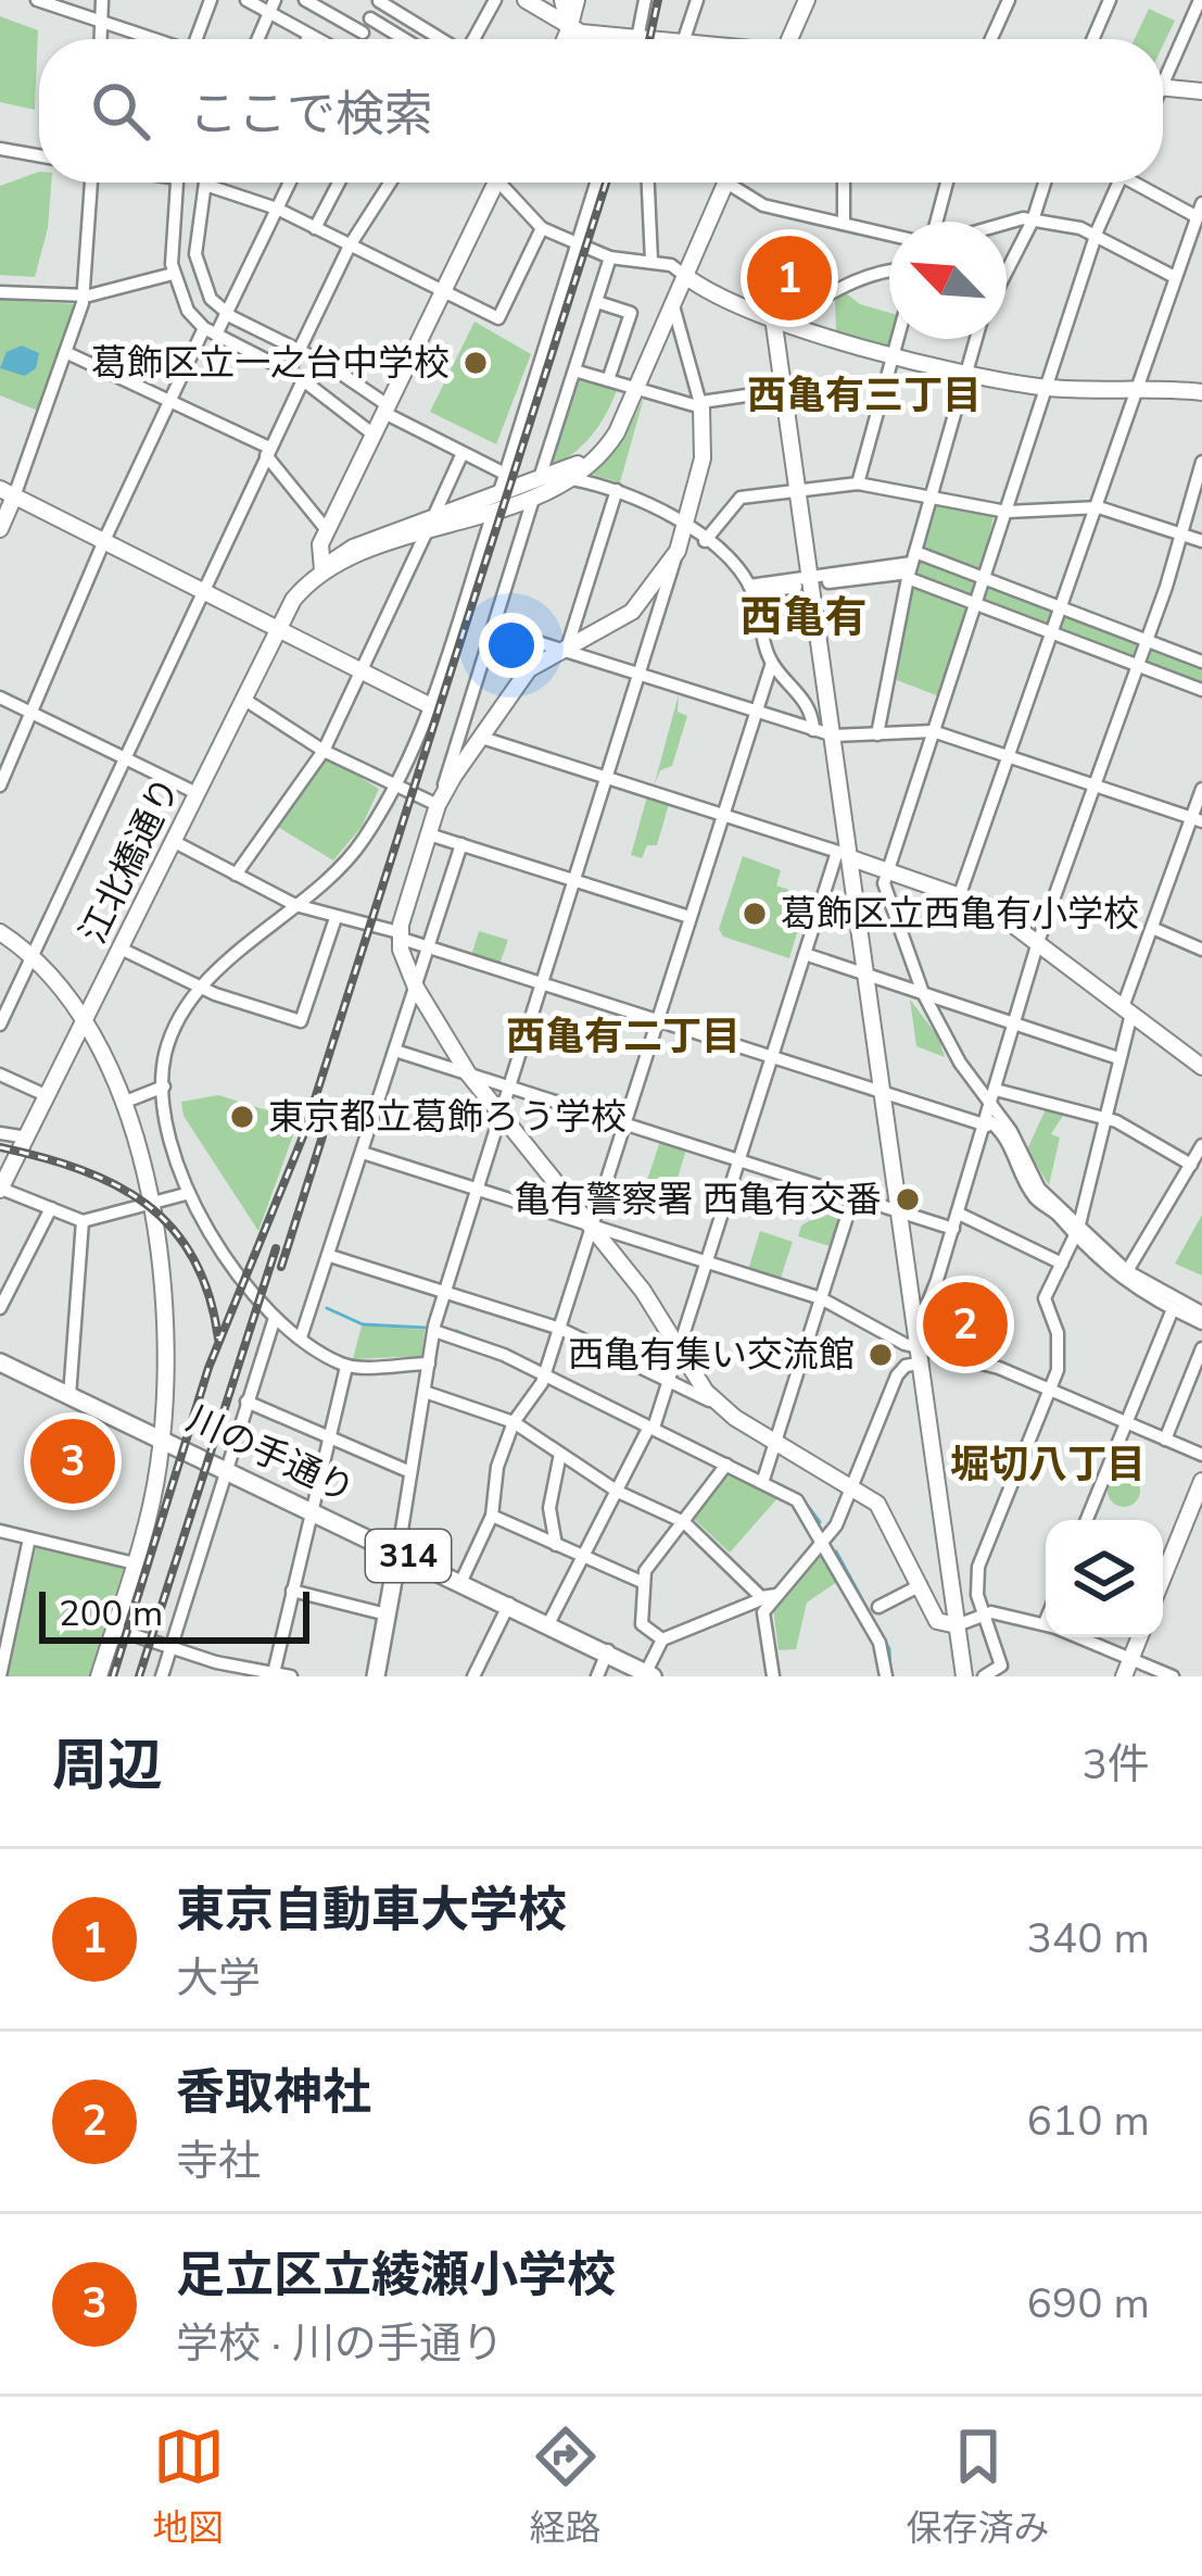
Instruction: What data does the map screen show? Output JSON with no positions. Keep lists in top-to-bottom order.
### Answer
{
  "streets": {
    "main road": ["川の手通り", "314"],
    "street": ["江北橋通り"]
  },
  "districts": [
    "西亀有三丁目",
    "西亀有",
    "西亀有二丁目",
    "堀切八丁目"
  ],
  "places": [
    "葛飾区立一之台中学校",
    "葛飾区立西亀有小学校",
    "東京都立葛飾ろう学校",
    "亀有警察署 西亀有交番",
    "西亀有集い交流館"
  ],
  "scale_bar": "200 m",
  "north": "top left",
  "page": {
    "search": "ここで検索",
    "pins": ["1", "2", "3"],
    "scale": "200 m",
    "heading": ["周辺", "3件"],
    "list": [
      {
        "mark": "1",
        "name": "東京自動車大学校",
        "note": "大学",
        "value": "340 m"
      },
      {
        "mark": "2",
        "name": "香取神社",
        "note": "寺社",
        "value": "610 m"
      },
      {
        "mark": "3",
        "name": "足立区立綾瀬小学校",
        "note": "学校 · 川の手通り",
        "value": "690 m"
      }
    ],
    "nav": ["地図", "経路", "保存済み"]
  }
}
